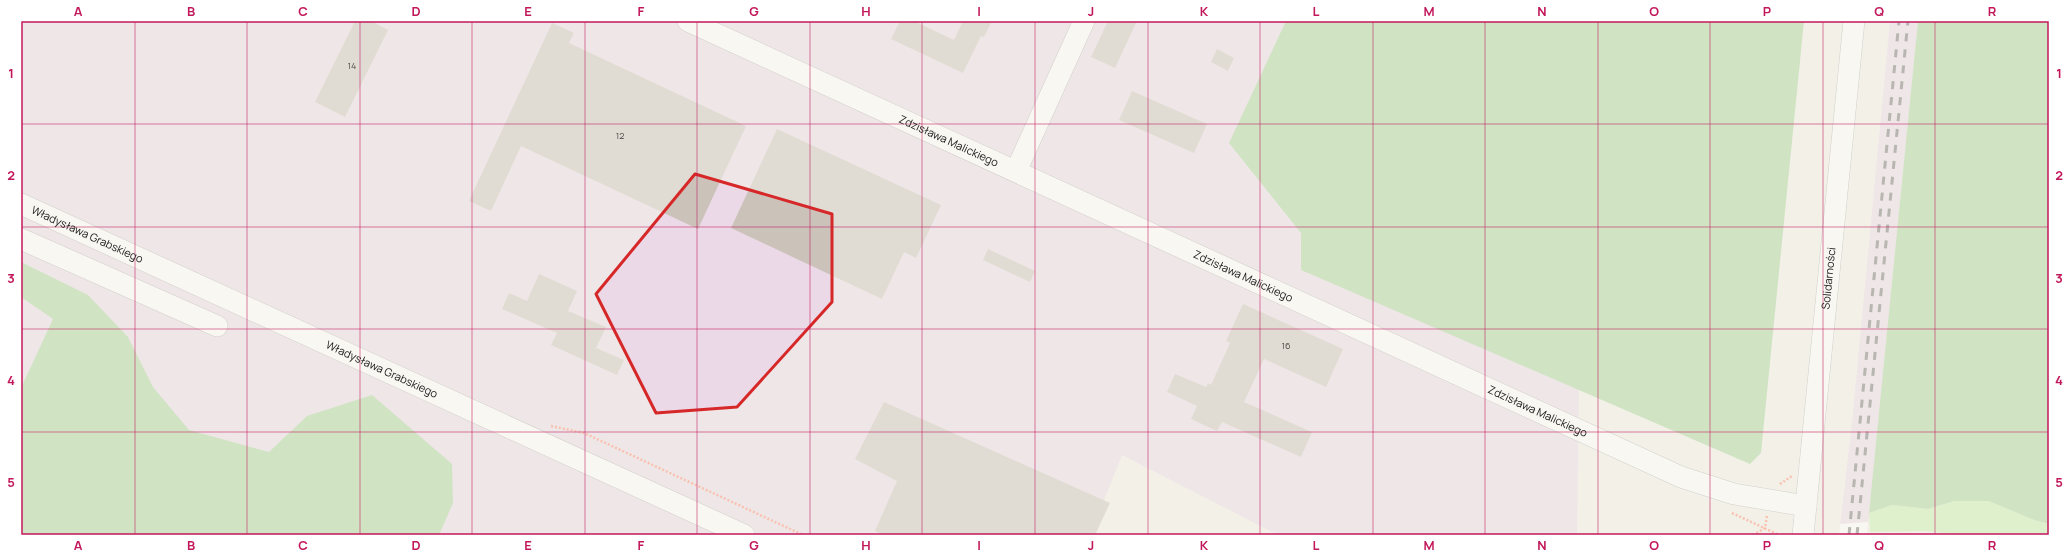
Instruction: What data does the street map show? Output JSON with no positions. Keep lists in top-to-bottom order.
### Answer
{
  "streets": {
    "street": ["Zdzisława Malickiego", "Władysława Grabskiego", "Solidarności"]
  },
  "crossings": [
    ["Zdzisława Malickiego", "Solidarności"]
  ],
  "house_numbers": ["14", "12", "16"],
  "grid": {
    "columns": [
      "A",
      "B",
      "C",
      "D",
      "E",
      "F",
      "G",
      "H",
      "I",
      "J",
      "K",
      "L",
      "M",
      "N",
      "O",
      "P",
      "Q",
      "R"
    ],
    "rows": [
      "1",
      "2",
      "3",
      "4",
      "5"
    ]
  }
}
